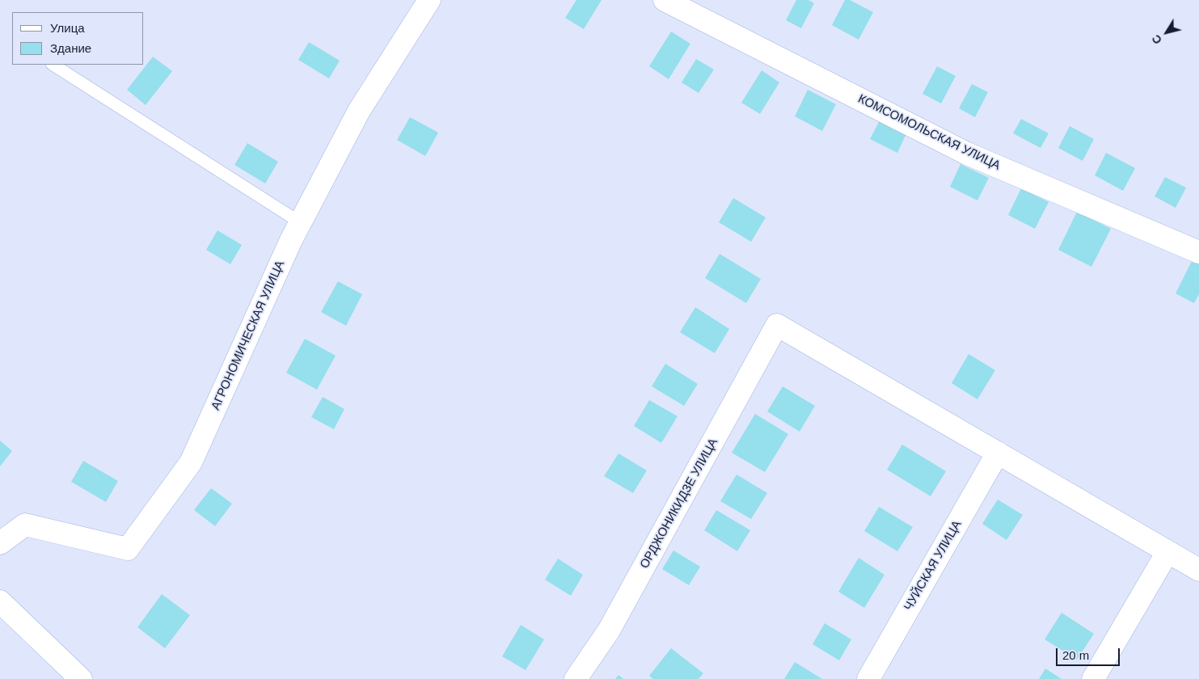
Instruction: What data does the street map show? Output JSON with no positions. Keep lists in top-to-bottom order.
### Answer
{
  "streets": {
    "street": [
      "КОМСОМОЛЬСКАЯ УЛИЦА",
      "АГРОНОМИЧЕСКАЯ УЛИЦА",
      "ОРДЖОНИКИДЗЕ УЛИЦА",
      "ЧУЙСКАЯ УЛИЦА"
    ]
  },
  "crossings": [
    ["ОРДЖОНИКИДЗЕ УЛИЦА", "ЧУЙСКАЯ УЛИЦА"]
  ],
  "legend": ["Улица", "Здание"],
  "scale_bar": "20 m",
  "north": "bottom left"
}
